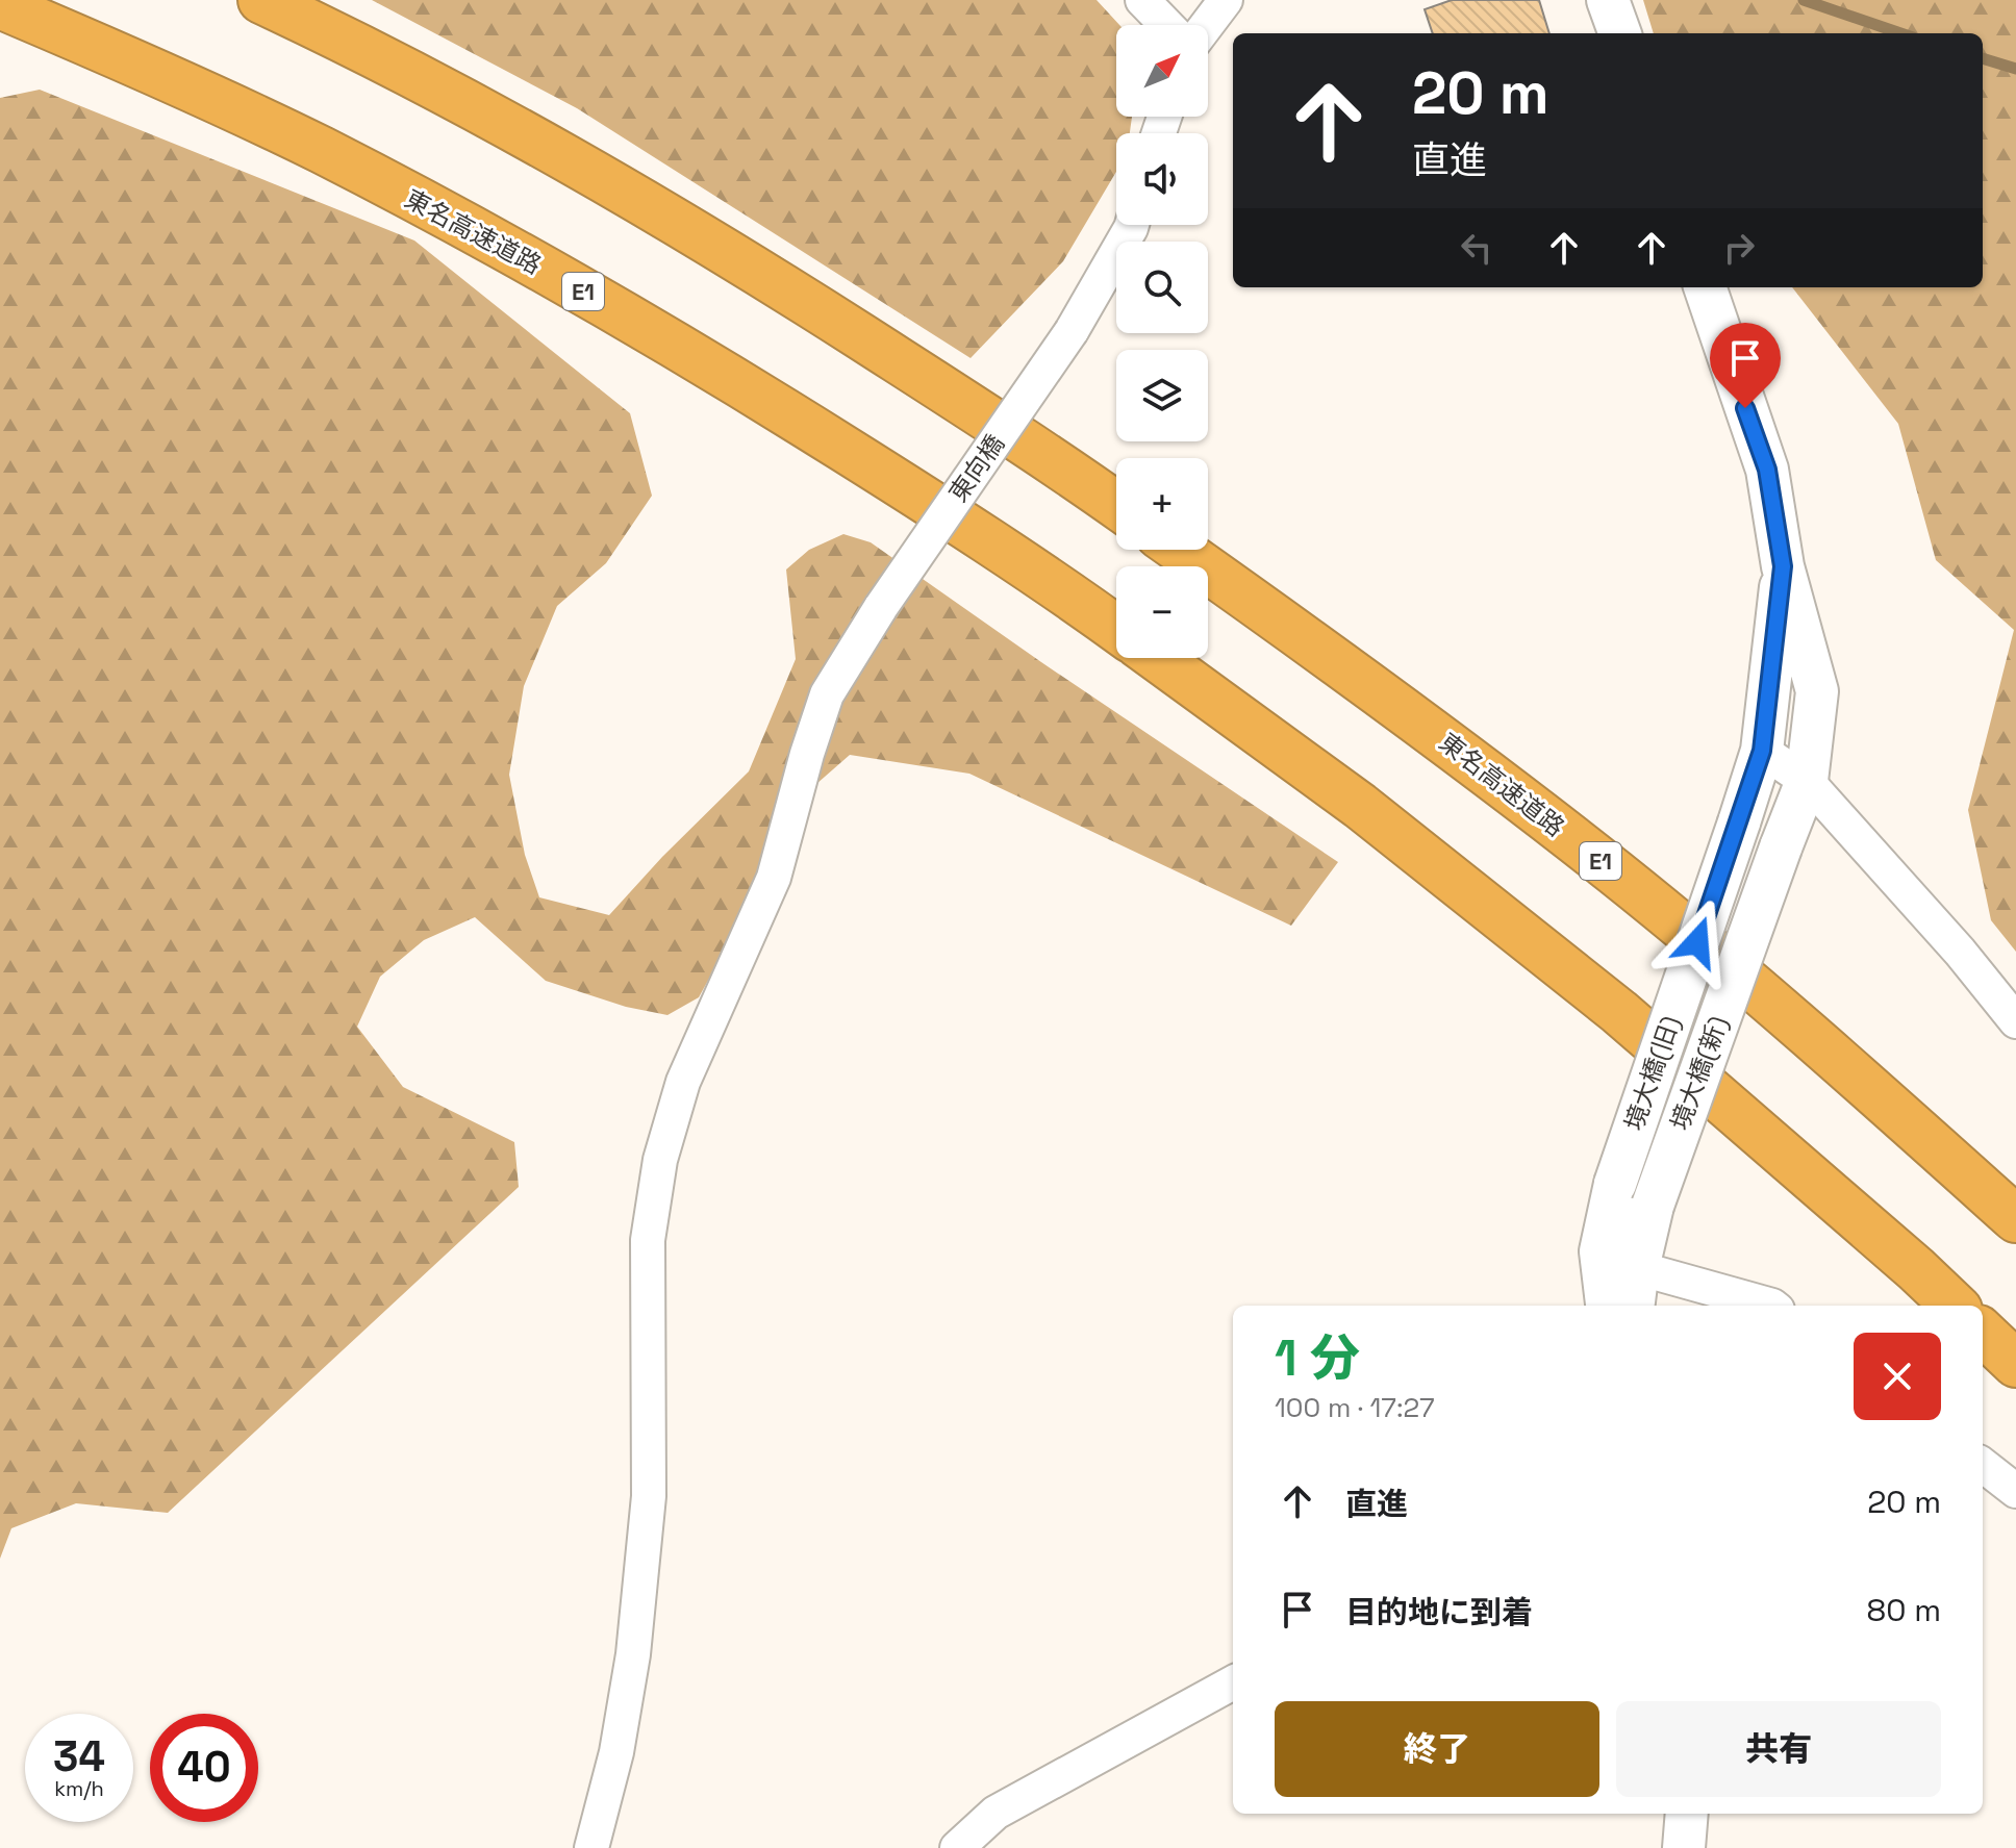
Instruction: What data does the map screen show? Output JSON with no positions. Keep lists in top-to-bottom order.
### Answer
{
  "streets": {
    "highway": ["東名高速道路", "E1"],
    "street": ["東向橋", "境大橋(旧)", "境大橋(新)"]
  },
  "crossings": [
    ["境大橋(旧)", "境大橋(新)"]
  ],
  "north": "top right",
  "page": {
    "map_buttons": ["+", "−"],
    "turn": ["20 m", "直進"],
    "heading": ["1 分", "100 m · 17:27"],
    "list": [
      {
        "name": "直進",
        "value": "20 m"
      },
      {
        "name": "目的地に到着",
        "value": "80 m"
      }
    ],
    "buttons": ["終了", "共有"],
    "speed": "34 km/h",
    "limit": "40"
  }
}
